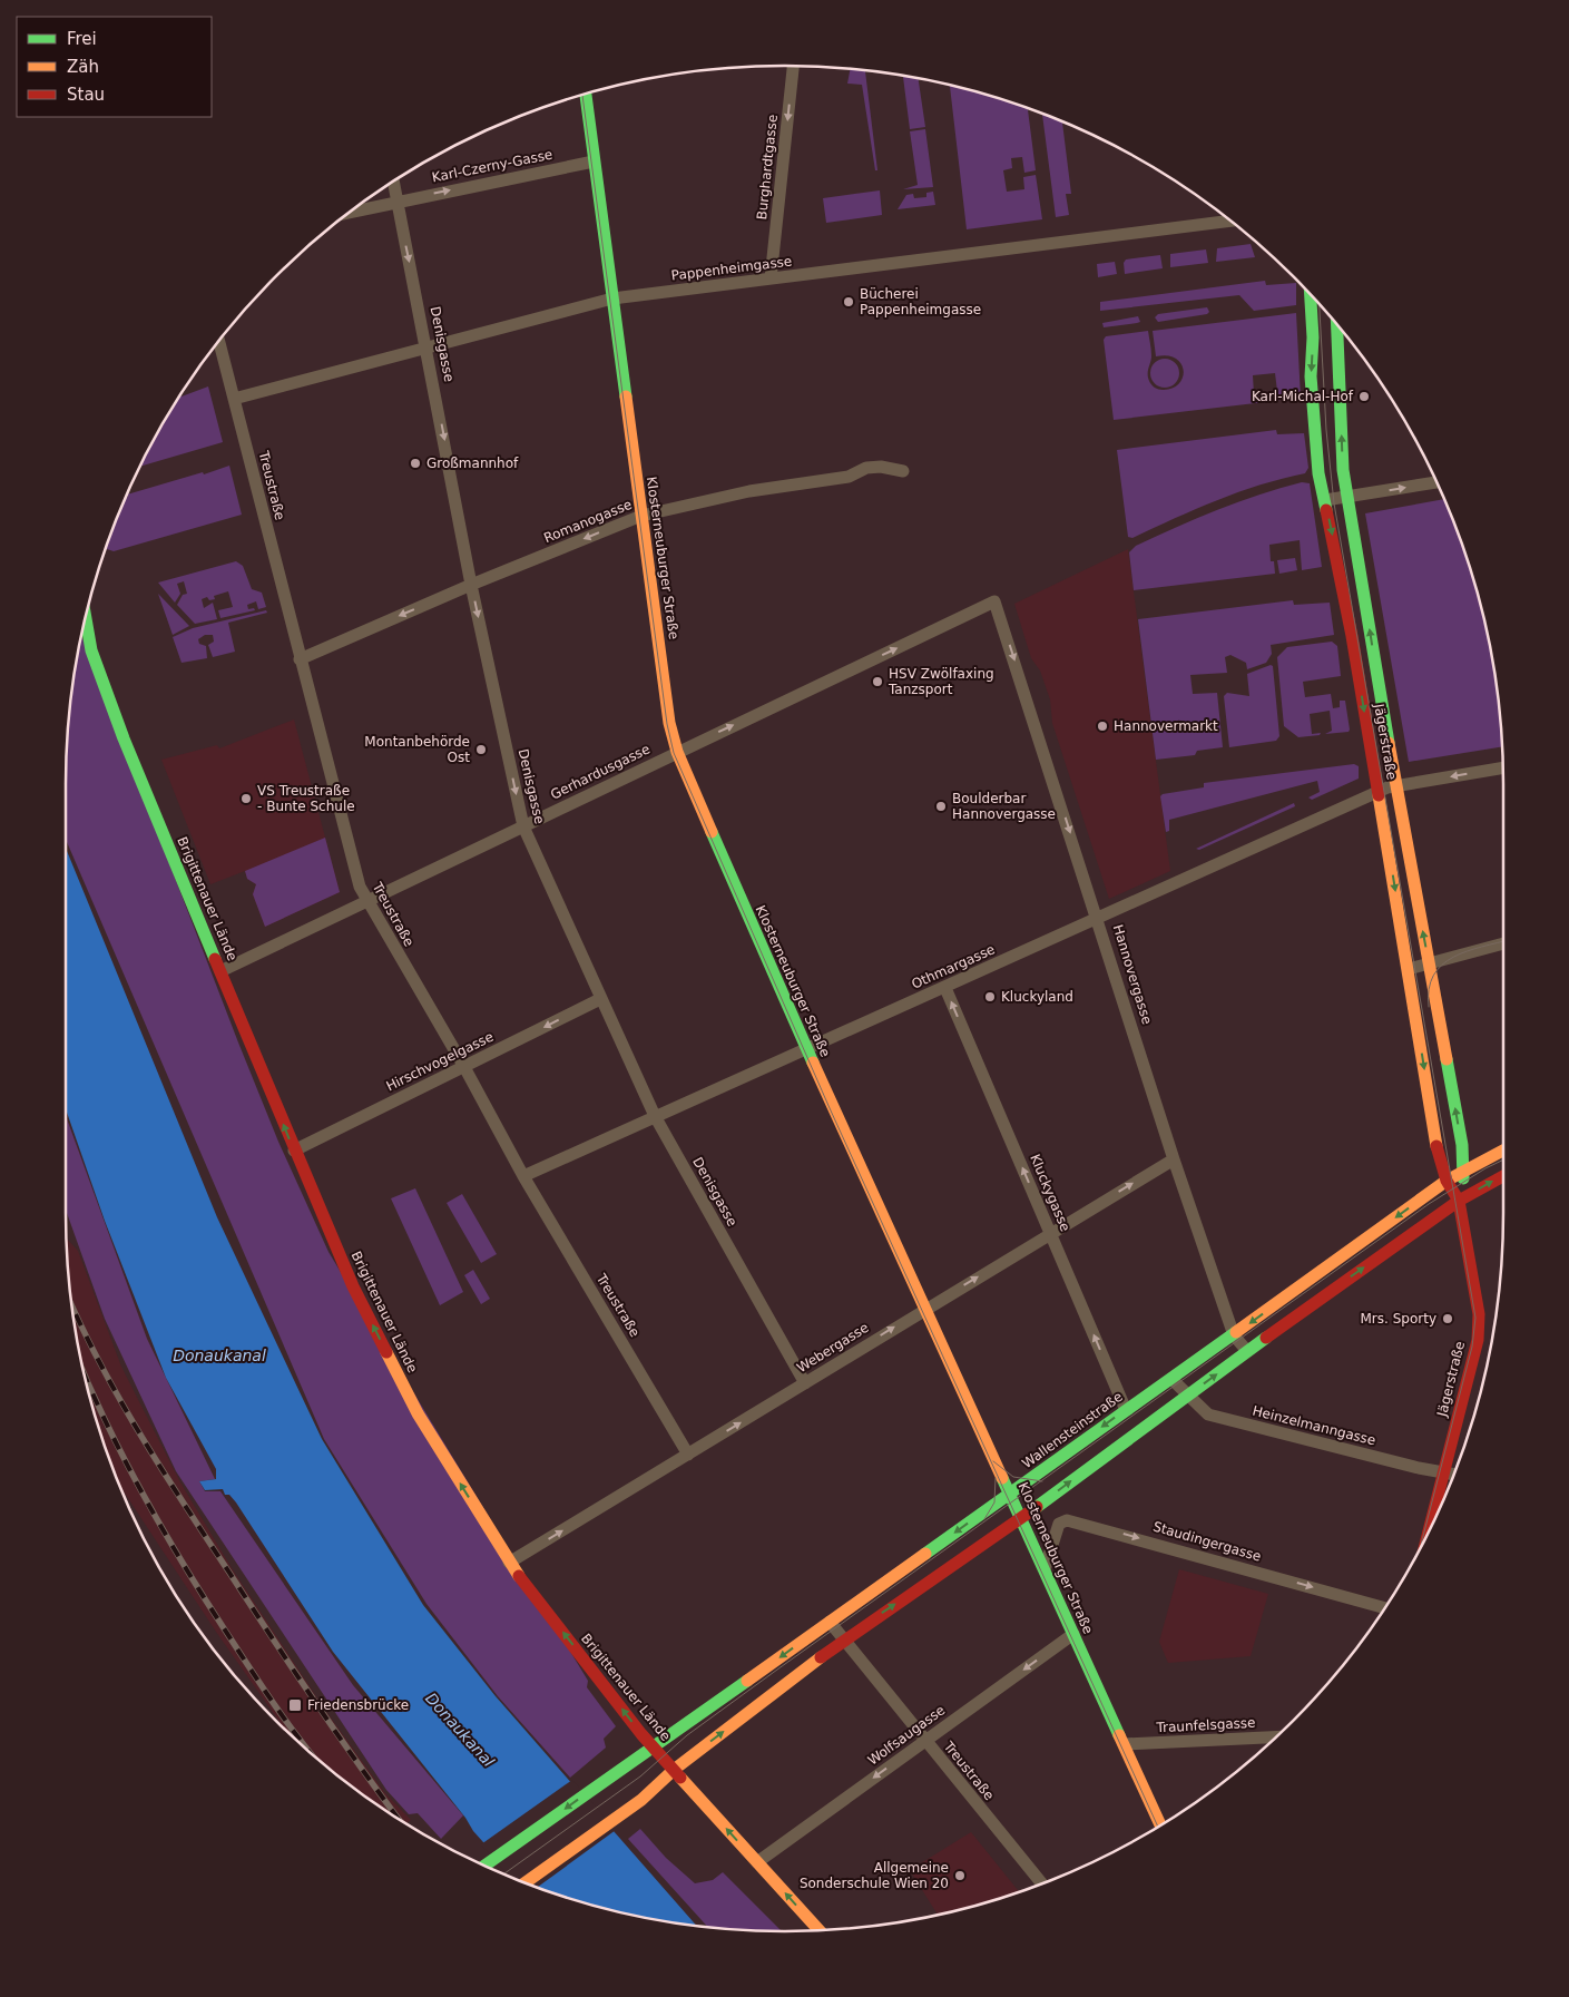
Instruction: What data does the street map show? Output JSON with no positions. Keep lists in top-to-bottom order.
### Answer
{
  "streets": {
    "main road": [
      "Klosterneuburger Straße",
      "Jägerstraße",
      "Brigittenauer Lände",
      "Wallensteinstraße"
    ],
    "street": [
      "Karl-Czerny-Gasse",
      "Burghardtgasse",
      "Pappenheimgasse",
      "Denisgasse",
      "Treustraße",
      "Romanogasse",
      "Gerhardusgasse",
      "Othmargasse",
      "Hannovergasse",
      "Hirschvogelgasse",
      "Kluckygasse",
      "Webergasse",
      "Heinzelmanngasse",
      "Staudingergasse",
      "Traunfelsgasse",
      "Wolfsaugasse"
    ]
  },
  "crossings": [
    ["Karl-Czerny-Gasse", "Denisgasse"],
    ["Karl-Czerny-Gasse", "Klosterneuburger Straße"],
    ["Burghardtgasse", "Pappenheimgasse"],
    ["Pappenheimgasse", "Denisgasse"],
    ["Pappenheimgasse", "Treustraße"],
    ["Pappenheimgasse", "Klosterneuburger Straße"],
    ["Denisgasse", "Romanogasse"],
    ["Denisgasse", "Gerhardusgasse"],
    ["Denisgasse", "Othmargasse"],
    ["Denisgasse", "Hirschvogelgasse"],
    ["Denisgasse", "Webergasse"],
    ["Treustraße", "Romanogasse"],
    ["Treustraße", "Gerhardusgasse"],
    ["Treustraße", "Othmargasse"],
    ["Treustraße", "Hirschvogelgasse"],
    ["Treustraße", "Webergasse"],
    ["Treustraße", "Wallensteinstraße"],
    ["Treustraße", "Wolfsaugasse"],
    ["Romanogasse", "Klosterneuburger Straße"],
    ["Klosterneuburger Straße", "Gerhardusgasse"],
    ["Klosterneuburger Straße", "Othmargasse"],
    ["Klosterneuburger Straße", "Webergasse"],
    ["Klosterneuburger Straße", "Wallensteinstraße"],
    ["Klosterneuburger Straße", "Staudingergasse"],
    ["Klosterneuburger Straße", "Traunfelsgasse"],
    ["Klosterneuburger Straße", "Wolfsaugasse"],
    ["Jägerstraße", "Othmargasse"],
    ["Jägerstraße", "Heinzelmanngasse"],
    ["Jägerstraße", "Wallensteinstraße"],
    ["Gerhardusgasse", "Brigittenauer Lände"],
    ["Gerhardusgasse", "Hannovergasse"],
    ["Brigittenauer Lände", "Hirschvogelgasse"],
    ["Brigittenauer Lände", "Webergasse"],
    ["Brigittenauer Lände", "Wallensteinstraße"],
    ["Brigittenauer Lände", "Wolfsaugasse"],
    ["Othmargasse", "Hannovergasse"],
    ["Othmargasse", "Kluckygasse"],
    ["Hannovergasse", "Webergasse"],
    ["Hannovergasse", "Wallensteinstraße"],
    ["Kluckygasse", "Webergasse"],
    ["Kluckygasse", "Wallensteinstraße"],
    ["Heinzelmanngasse", "Wallensteinstraße"]
  ],
  "one_way": [
    "Karl-Czerny-Gasse",
    "Burghardtgasse",
    "Denisgasse",
    "Romanogasse",
    "Gerhardusgasse",
    "Brigittenauer Lände",
    "Hannovergasse",
    "Hirschvogelgasse",
    "Kluckygasse",
    "Webergasse",
    "Staudingergasse",
    "Wolfsaugasse"
  ],
  "water": ["Donaukanal"],
  "places": {
    "other": [
      "Bücherei Pappenheimgasse",
      "Karl-Michal-Hof",
      "Großmannhof",
      "HSV Zwölfaxing Tanzsport",
      "Hannovermarkt",
      "Montanbehörde Ost",
      "VS Treustraße - Bunte Schule",
      "Boulderbar Hannovergasse",
      "Kluckyland",
      "Mrs. Sporty",
      "Allgemeine Sonderschule Wien 20"
    ],
    "transit": ["Friedensbrücke"]
  },
  "legend": ["Frei", "Zäh", "Stau"]
}
